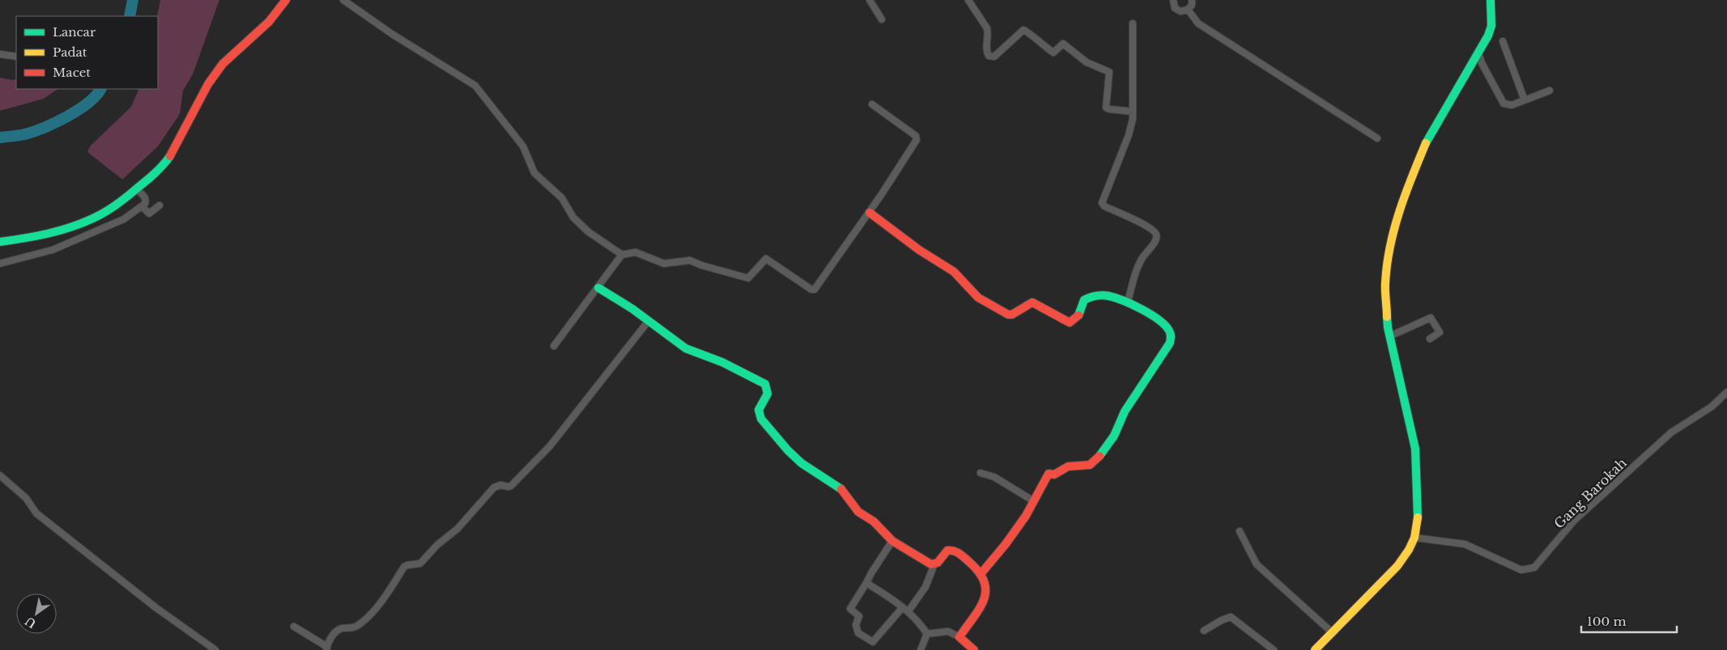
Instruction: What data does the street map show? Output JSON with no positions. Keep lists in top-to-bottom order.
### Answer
{
  "streets": {
    "street": ["Gang Barokah"]
  },
  "legend": ["Lancar", "Padat", "Macet"],
  "scale_bar": "100 m",
  "north": "bottom left"
}
